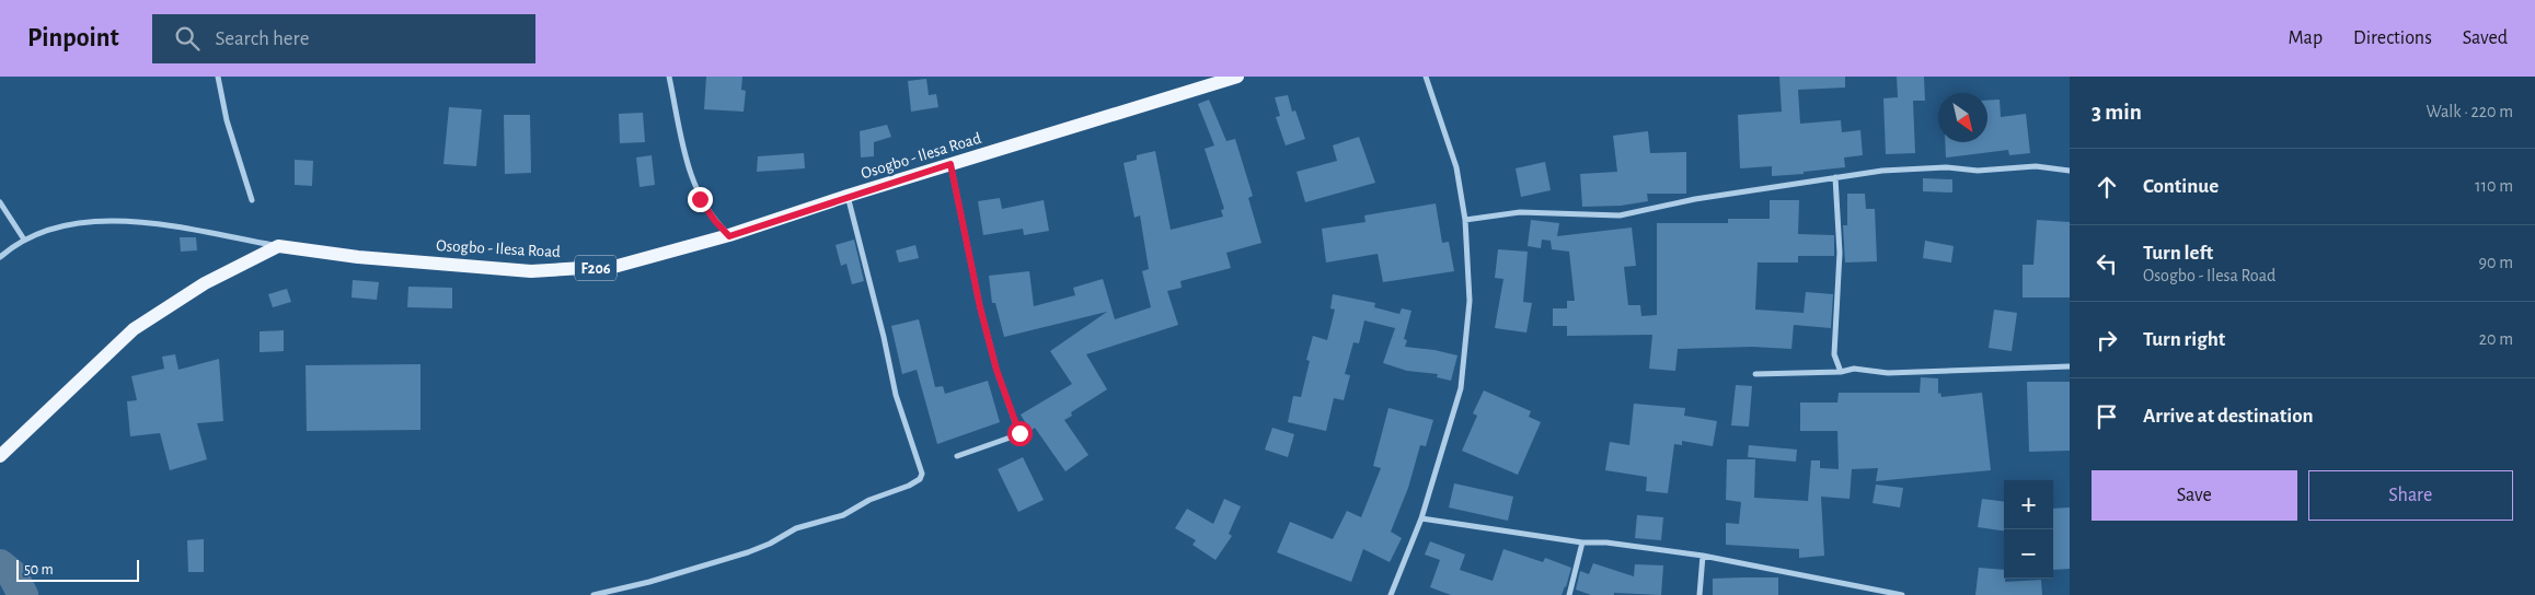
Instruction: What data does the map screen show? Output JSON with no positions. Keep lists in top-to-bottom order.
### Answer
{
  "streets": {
    "main road": ["Osogbo - Ilesa Road", "F206"]
  },
  "scale_bar": "50 m",
  "north": "bottom right",
  "page": {
    "header": "Pinpoint",
    "search": "Search here",
    "nav": ["Map", "Directions", "Saved"],
    "heading": ["3 min", "Walk · 220 m"],
    "list": [
      ["Continue", "110 m"],
      ["Turn left", "Osogbo - Ilesa Road", "90 m"],
      ["Turn right", "20 m"],
      "Arrive at destination"
    ],
    "buttons": ["Save", "Share"],
    "map_buttons": ["+", "−"],
    "scale": "50 m"
  }
}
